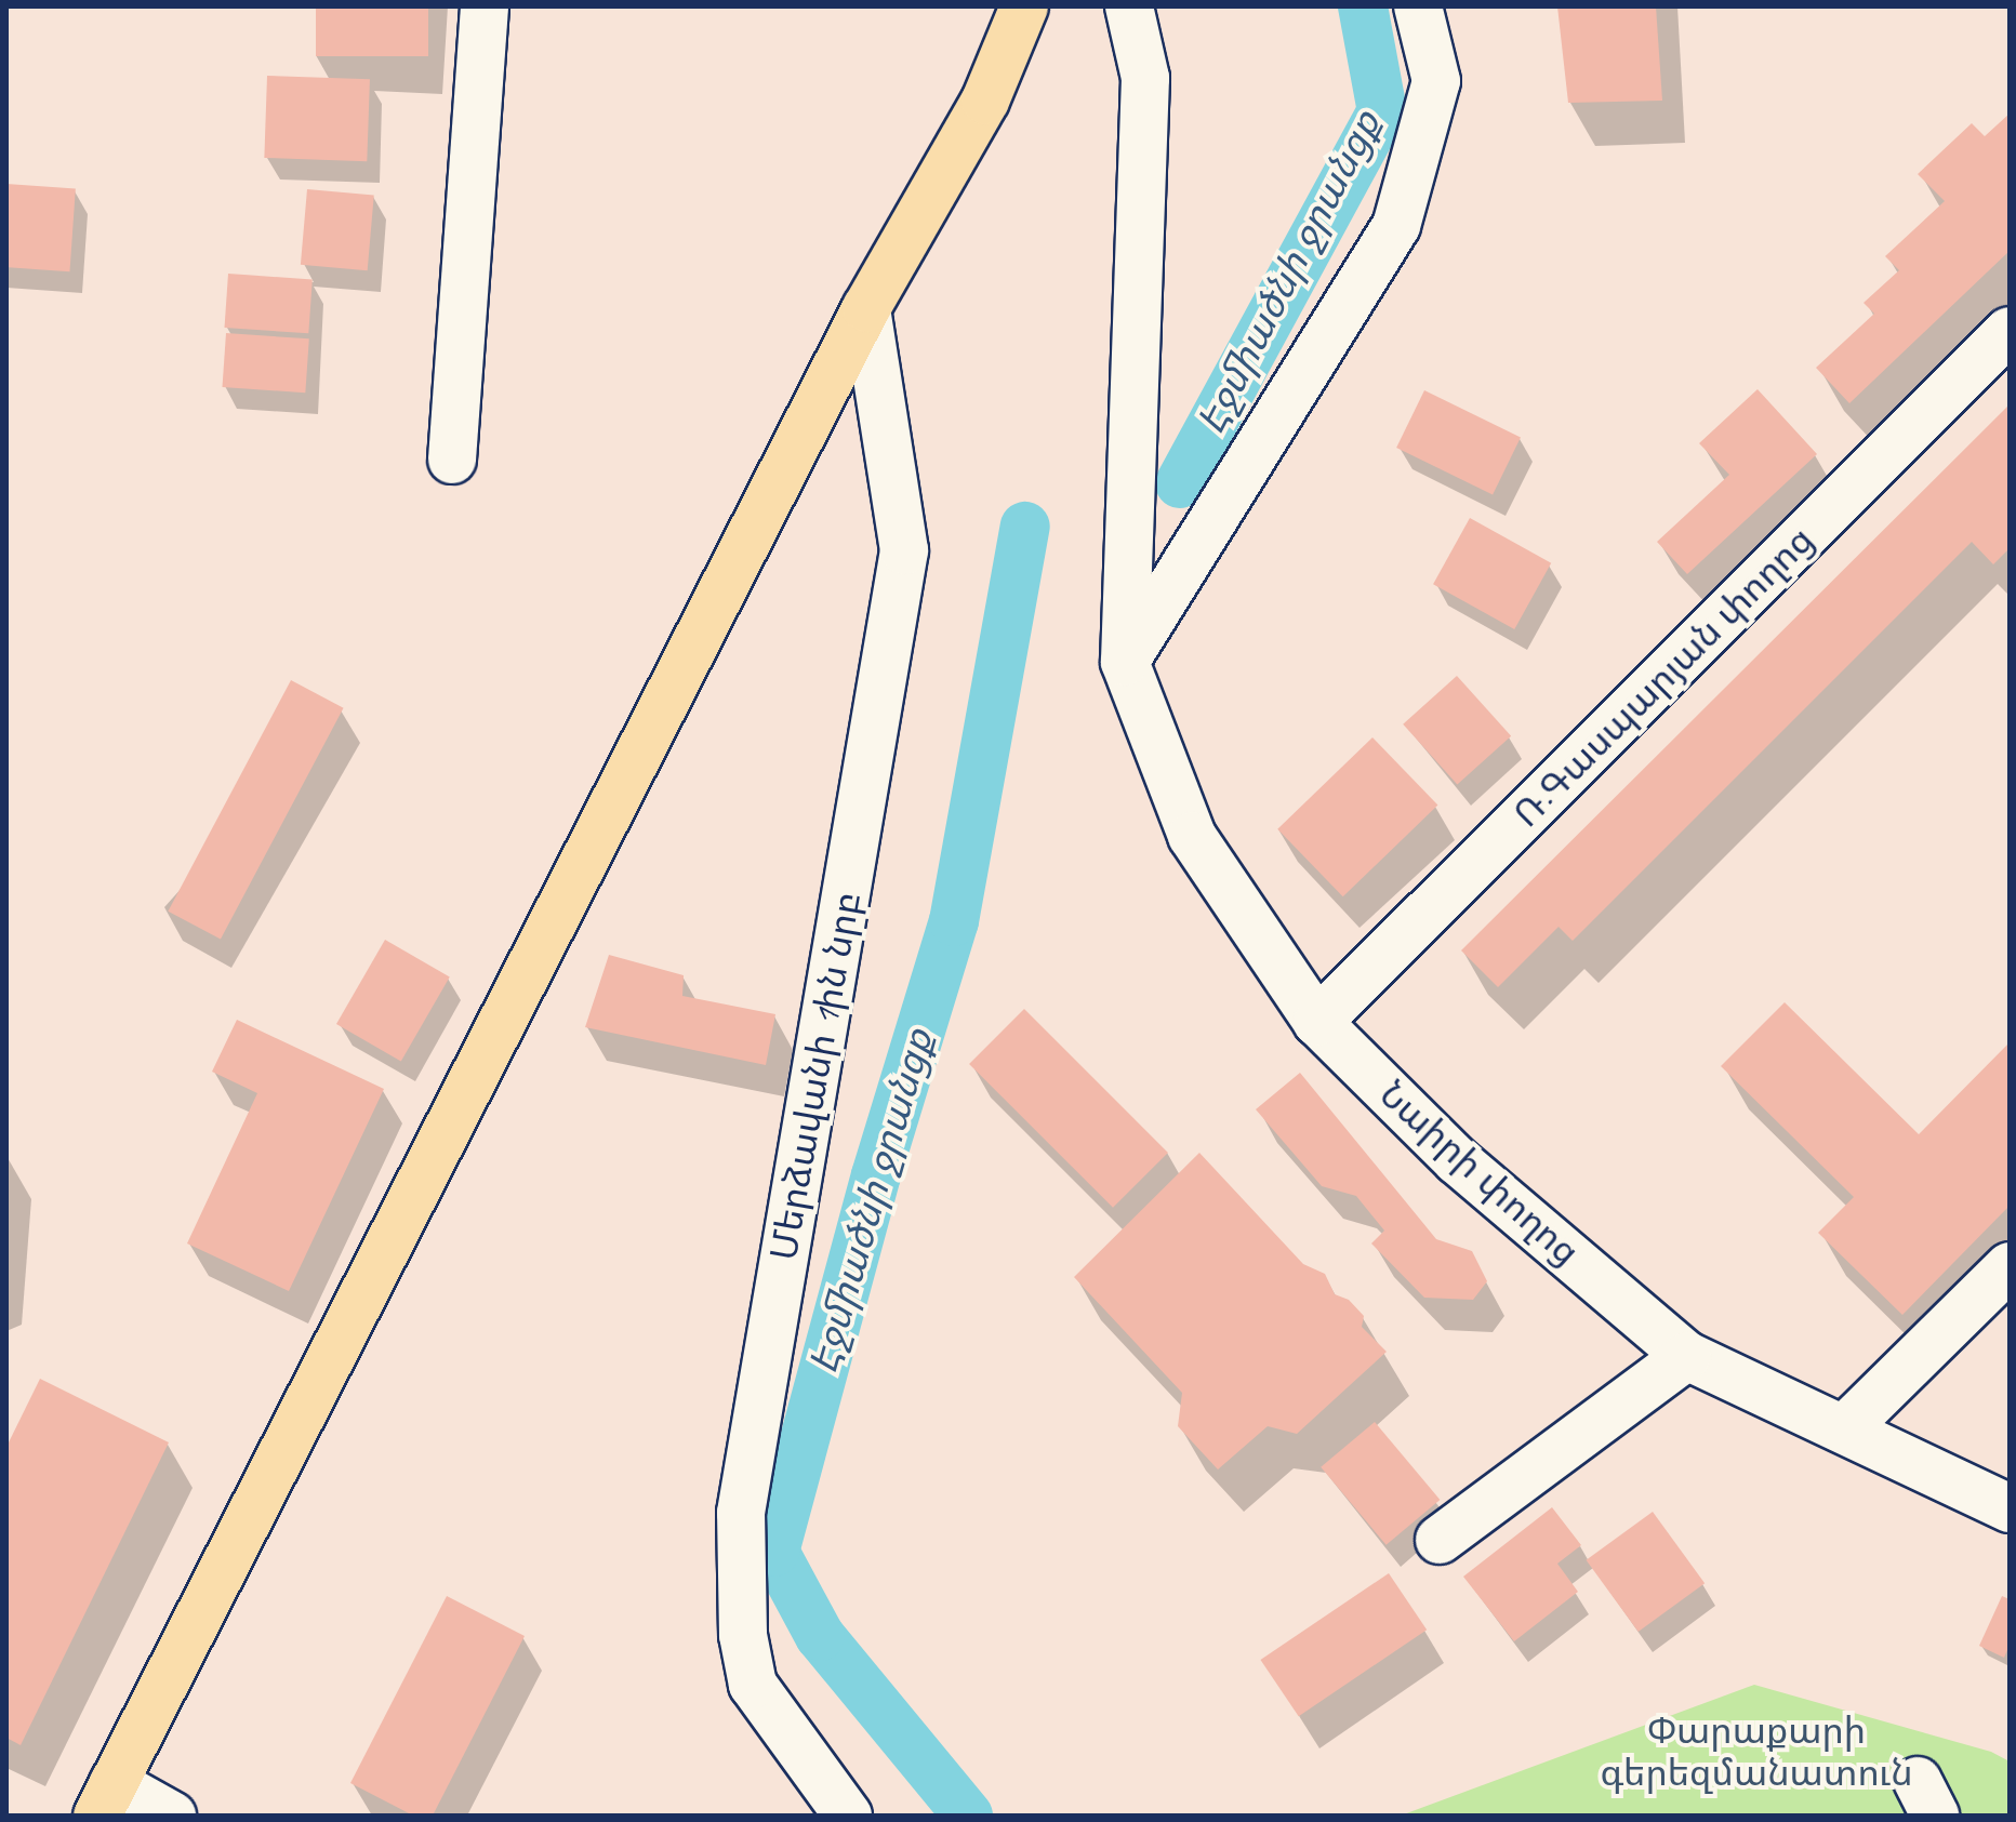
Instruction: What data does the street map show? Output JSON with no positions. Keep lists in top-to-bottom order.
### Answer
{
  "streets": {
    "street": ["Ռ.Գասպարյան փողոց", "Մերձավանի 1ին նրբ", "Նաիրի փողոց"]
  },
  "crossings": [
    ["Ռ.Գասպարյան փողոց", "Նաիրի փողոց"]
  ],
  "water": ["Էջմիածնի ջրանցք"],
  "parks": ["Փարաքարի գերեզմանատուն"]
}
